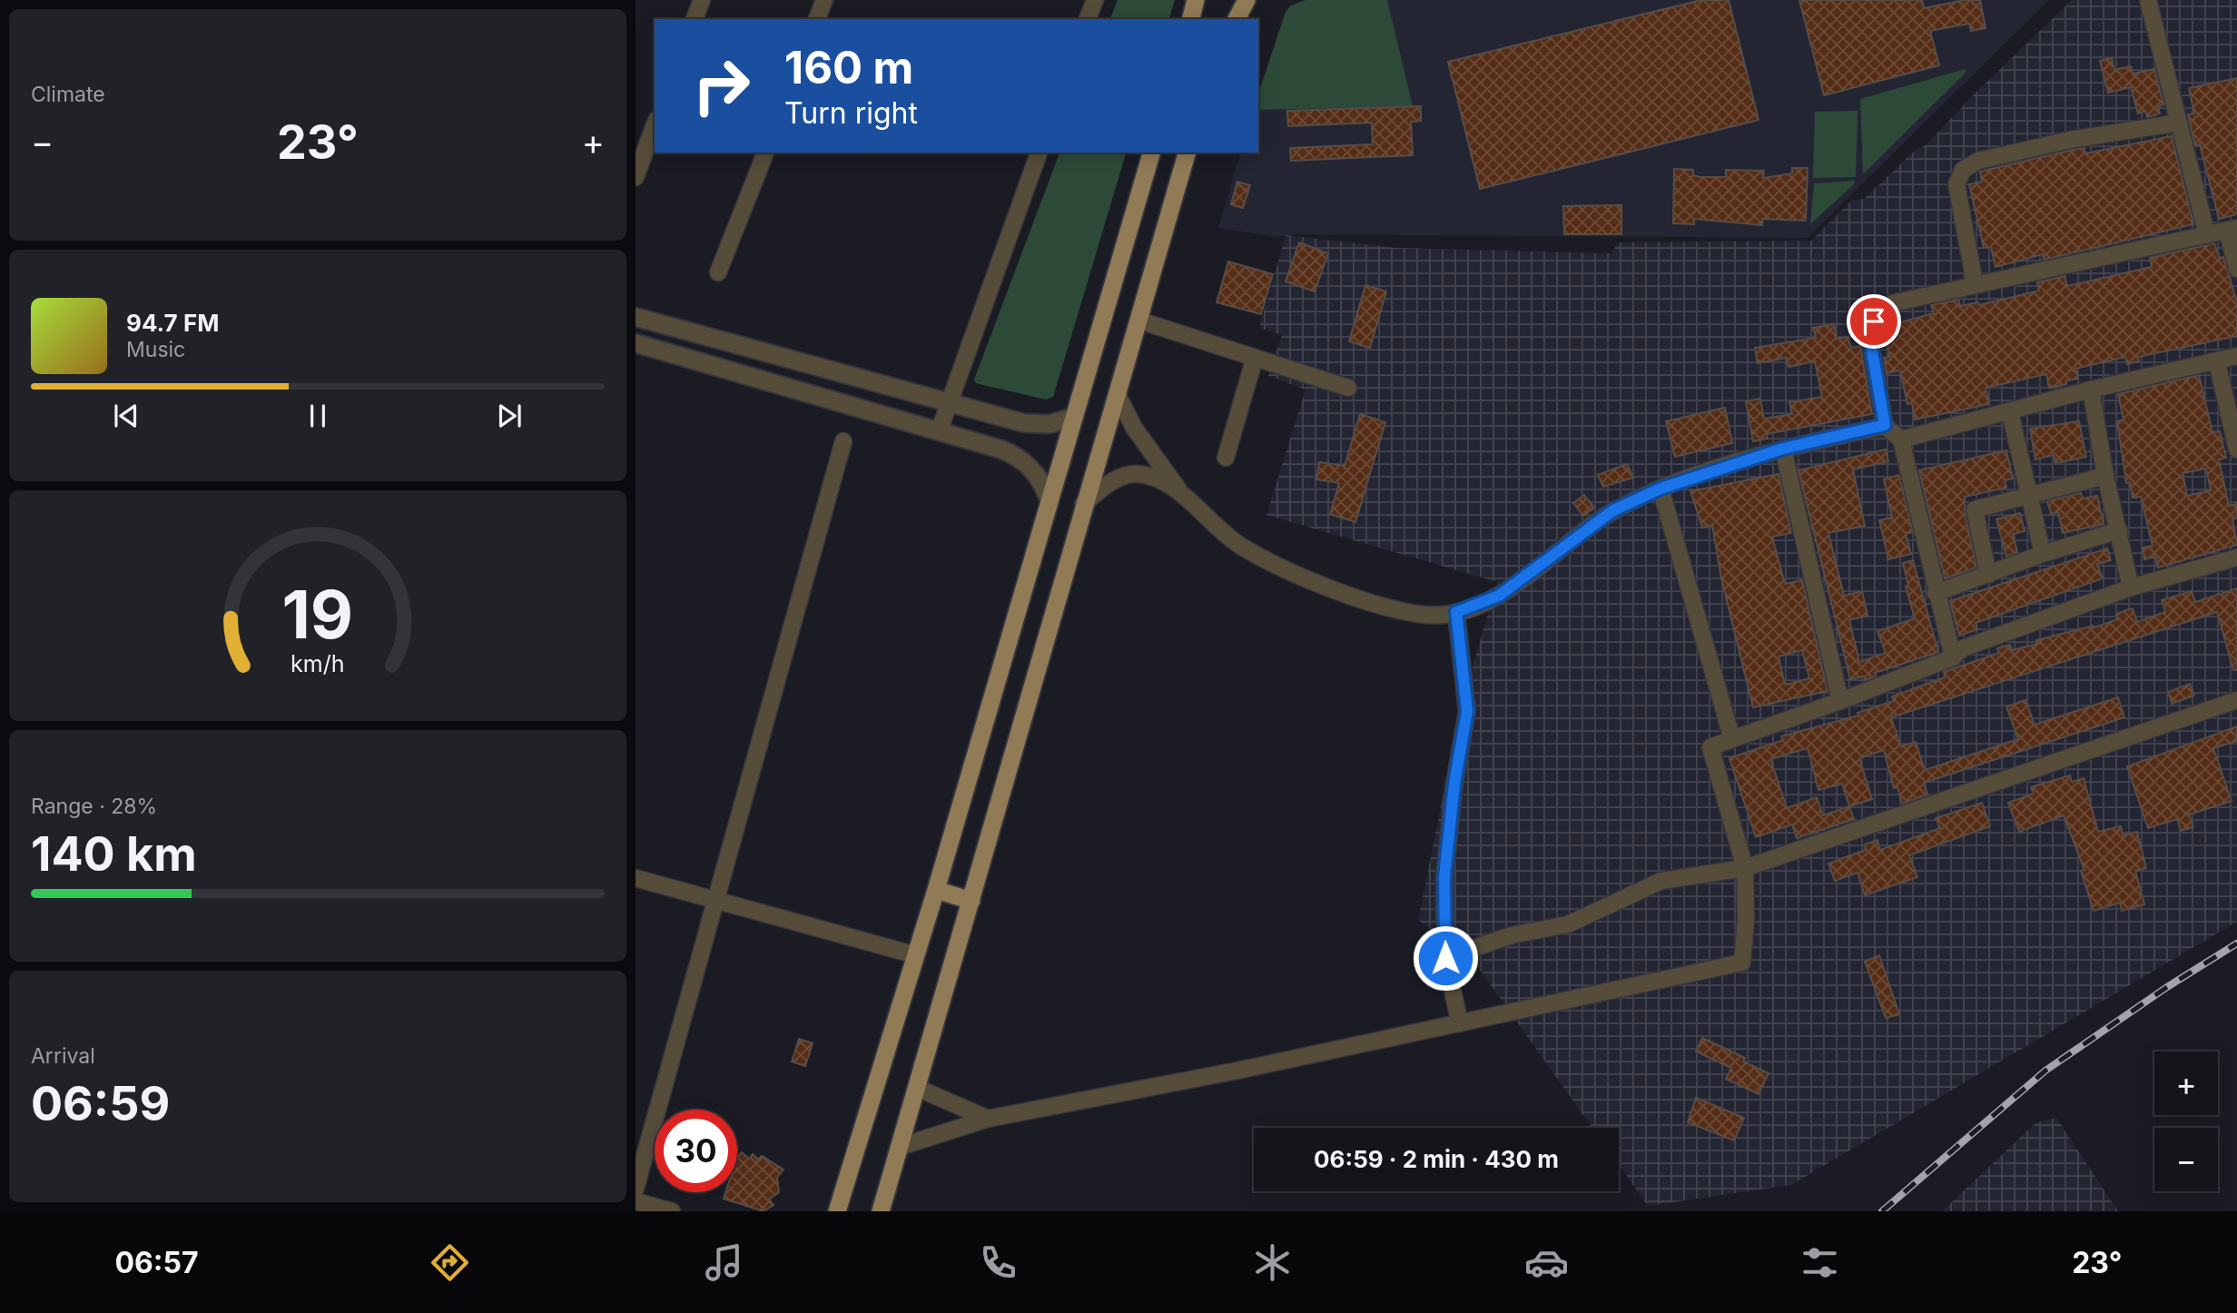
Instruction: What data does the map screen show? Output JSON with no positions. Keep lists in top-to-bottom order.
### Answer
{
  "page": {
    "tile": [
      "Climate",
      ["Range · 28%", "140 km"],
      ["Arrival", "06:59"]
    ],
    "turn": ["160 m", "Turn right"],
    "heat": ["−", "23°", "+"],
    "song": ["94.7 FM", "Music"],
    "map_buttons": ["+", "−"],
    "limit": "30",
    "trip": "06:59 · 2 min · 430 m",
    "tabs": ["06:57", "23°"],
    "gauge": ["19", "km/h"]
  }
}
